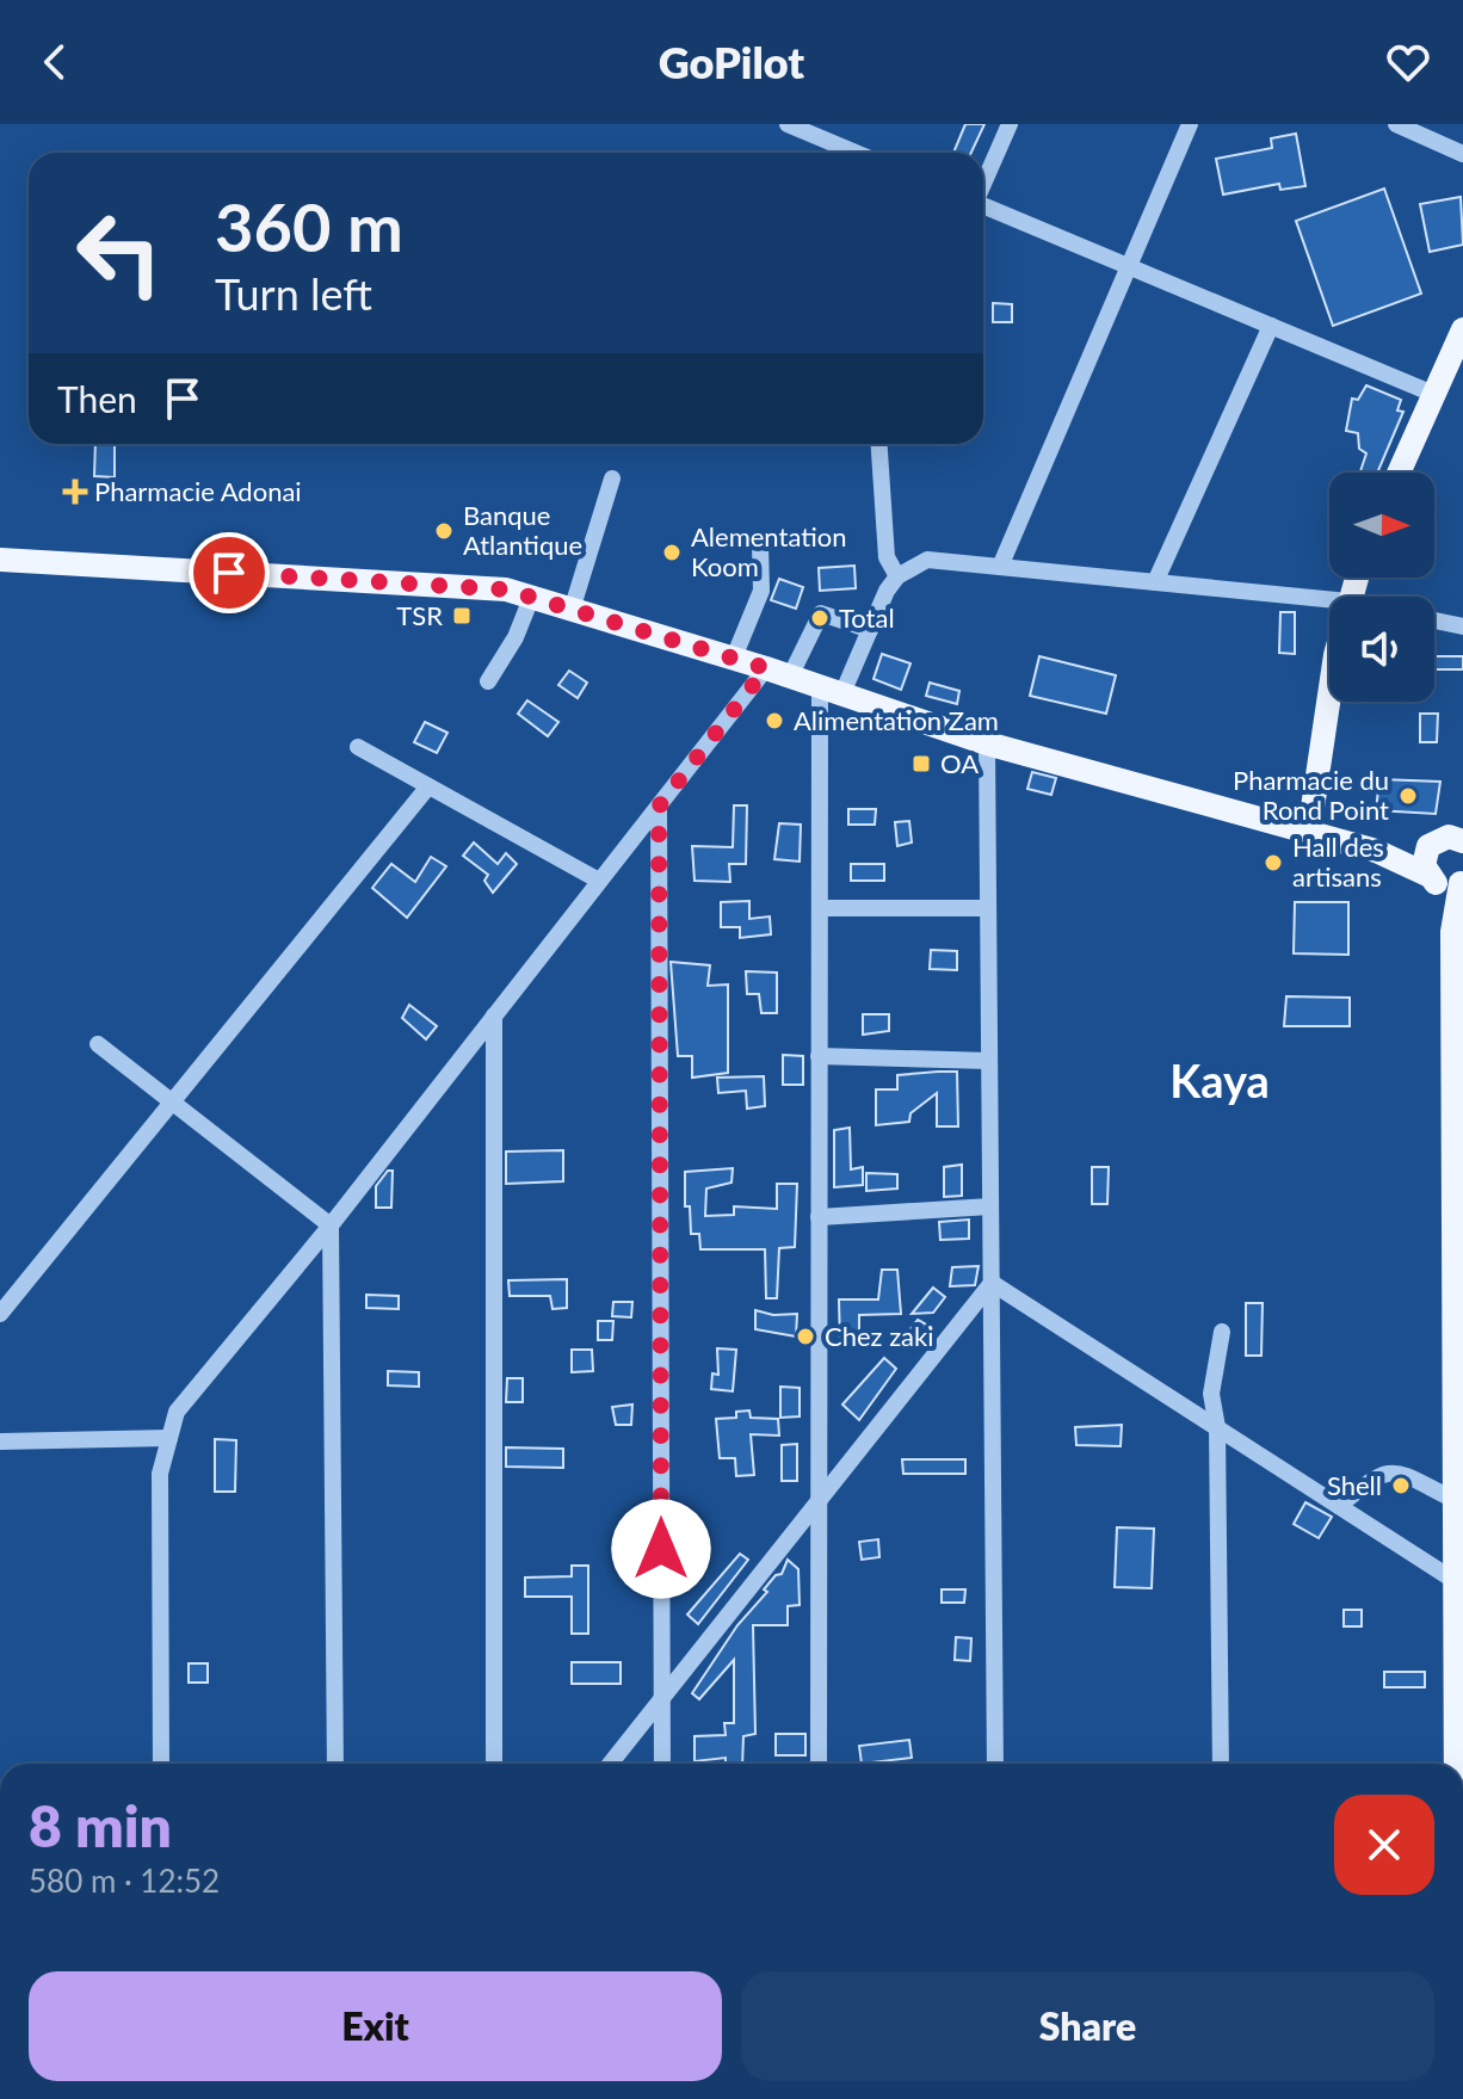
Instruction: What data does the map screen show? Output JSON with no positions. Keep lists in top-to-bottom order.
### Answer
{
  "districts": ["Kaya"],
  "places": {
    "health": ["Pharmacie Adonai"],
    "other": [
      "Banque Atlantique",
      "Alementation Koom",
      "Total",
      "Alimentation Zam",
      "Pharmacie du Rond Point",
      "Hall des artisans",
      "Chez zaki",
      "Shell"
    ],
    "transit": ["TSR", "OA"]
  },
  "north": "right",
  "page": {
    "header": "GoPilot",
    "turn": ["360 m", "Turn left"],
    "then": "Then",
    "heading": ["8 min", "580 m · 12:52"],
    "buttons": ["Exit", "Share"]
  }
}
